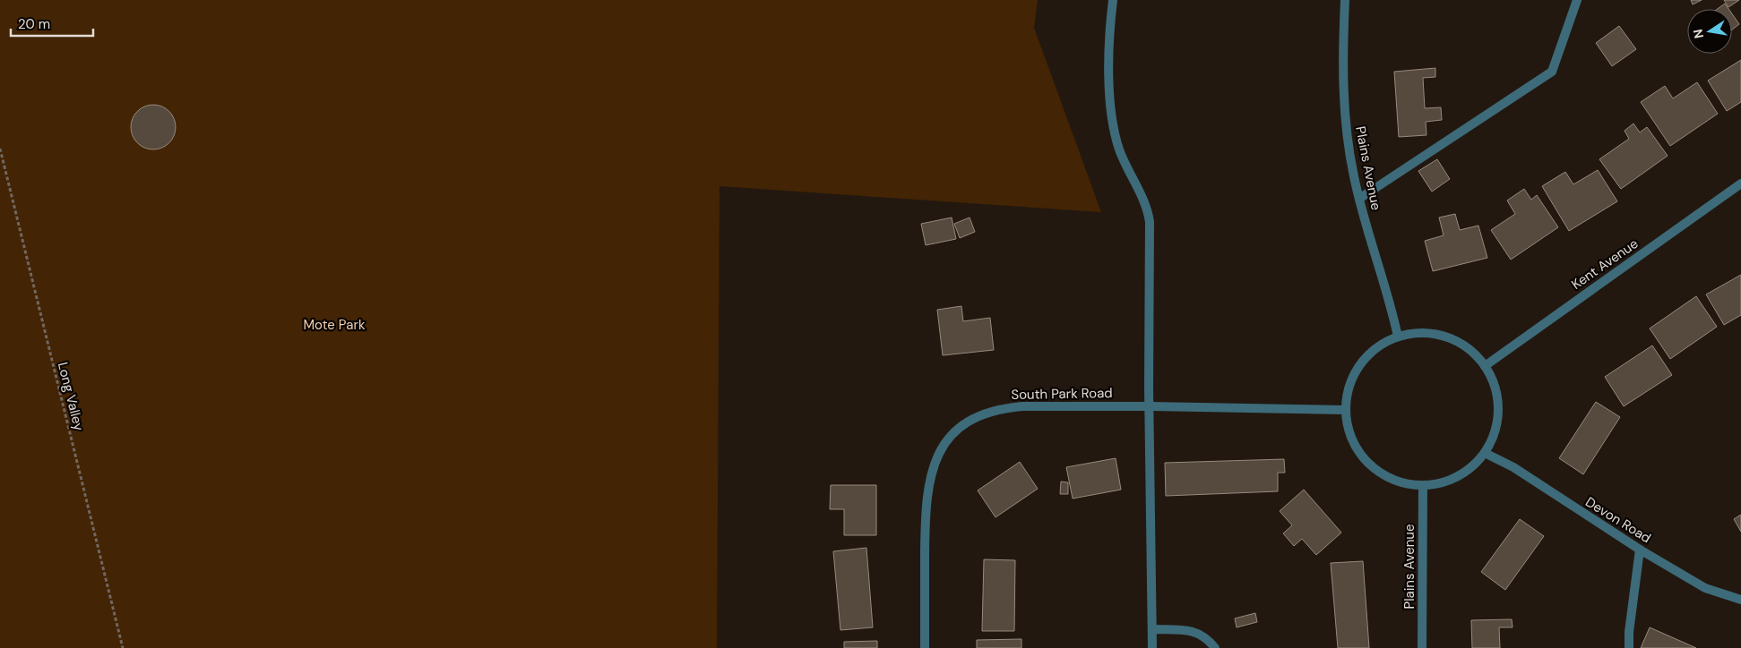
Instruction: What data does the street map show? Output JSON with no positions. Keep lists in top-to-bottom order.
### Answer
{
  "streets": {
    "street": [
      "Plains Avenue",
      "Kent Avenue",
      "South Park Road",
      "Devon Road"
    ],
    "path": ["Long Valley"]
  },
  "crossings": [
    ["Plains Avenue", "Kent Avenue"],
    ["Plains Avenue", "South Park Road"],
    ["Plains Avenue", "Devon Road"],
    ["Kent Avenue", "South Park Road"],
    ["Kent Avenue", "Devon Road"],
    ["South Park Road", "Devon Road"]
  ],
  "parks": ["Mote Park"],
  "scale_bar": "20 m",
  "north": "left"
}
